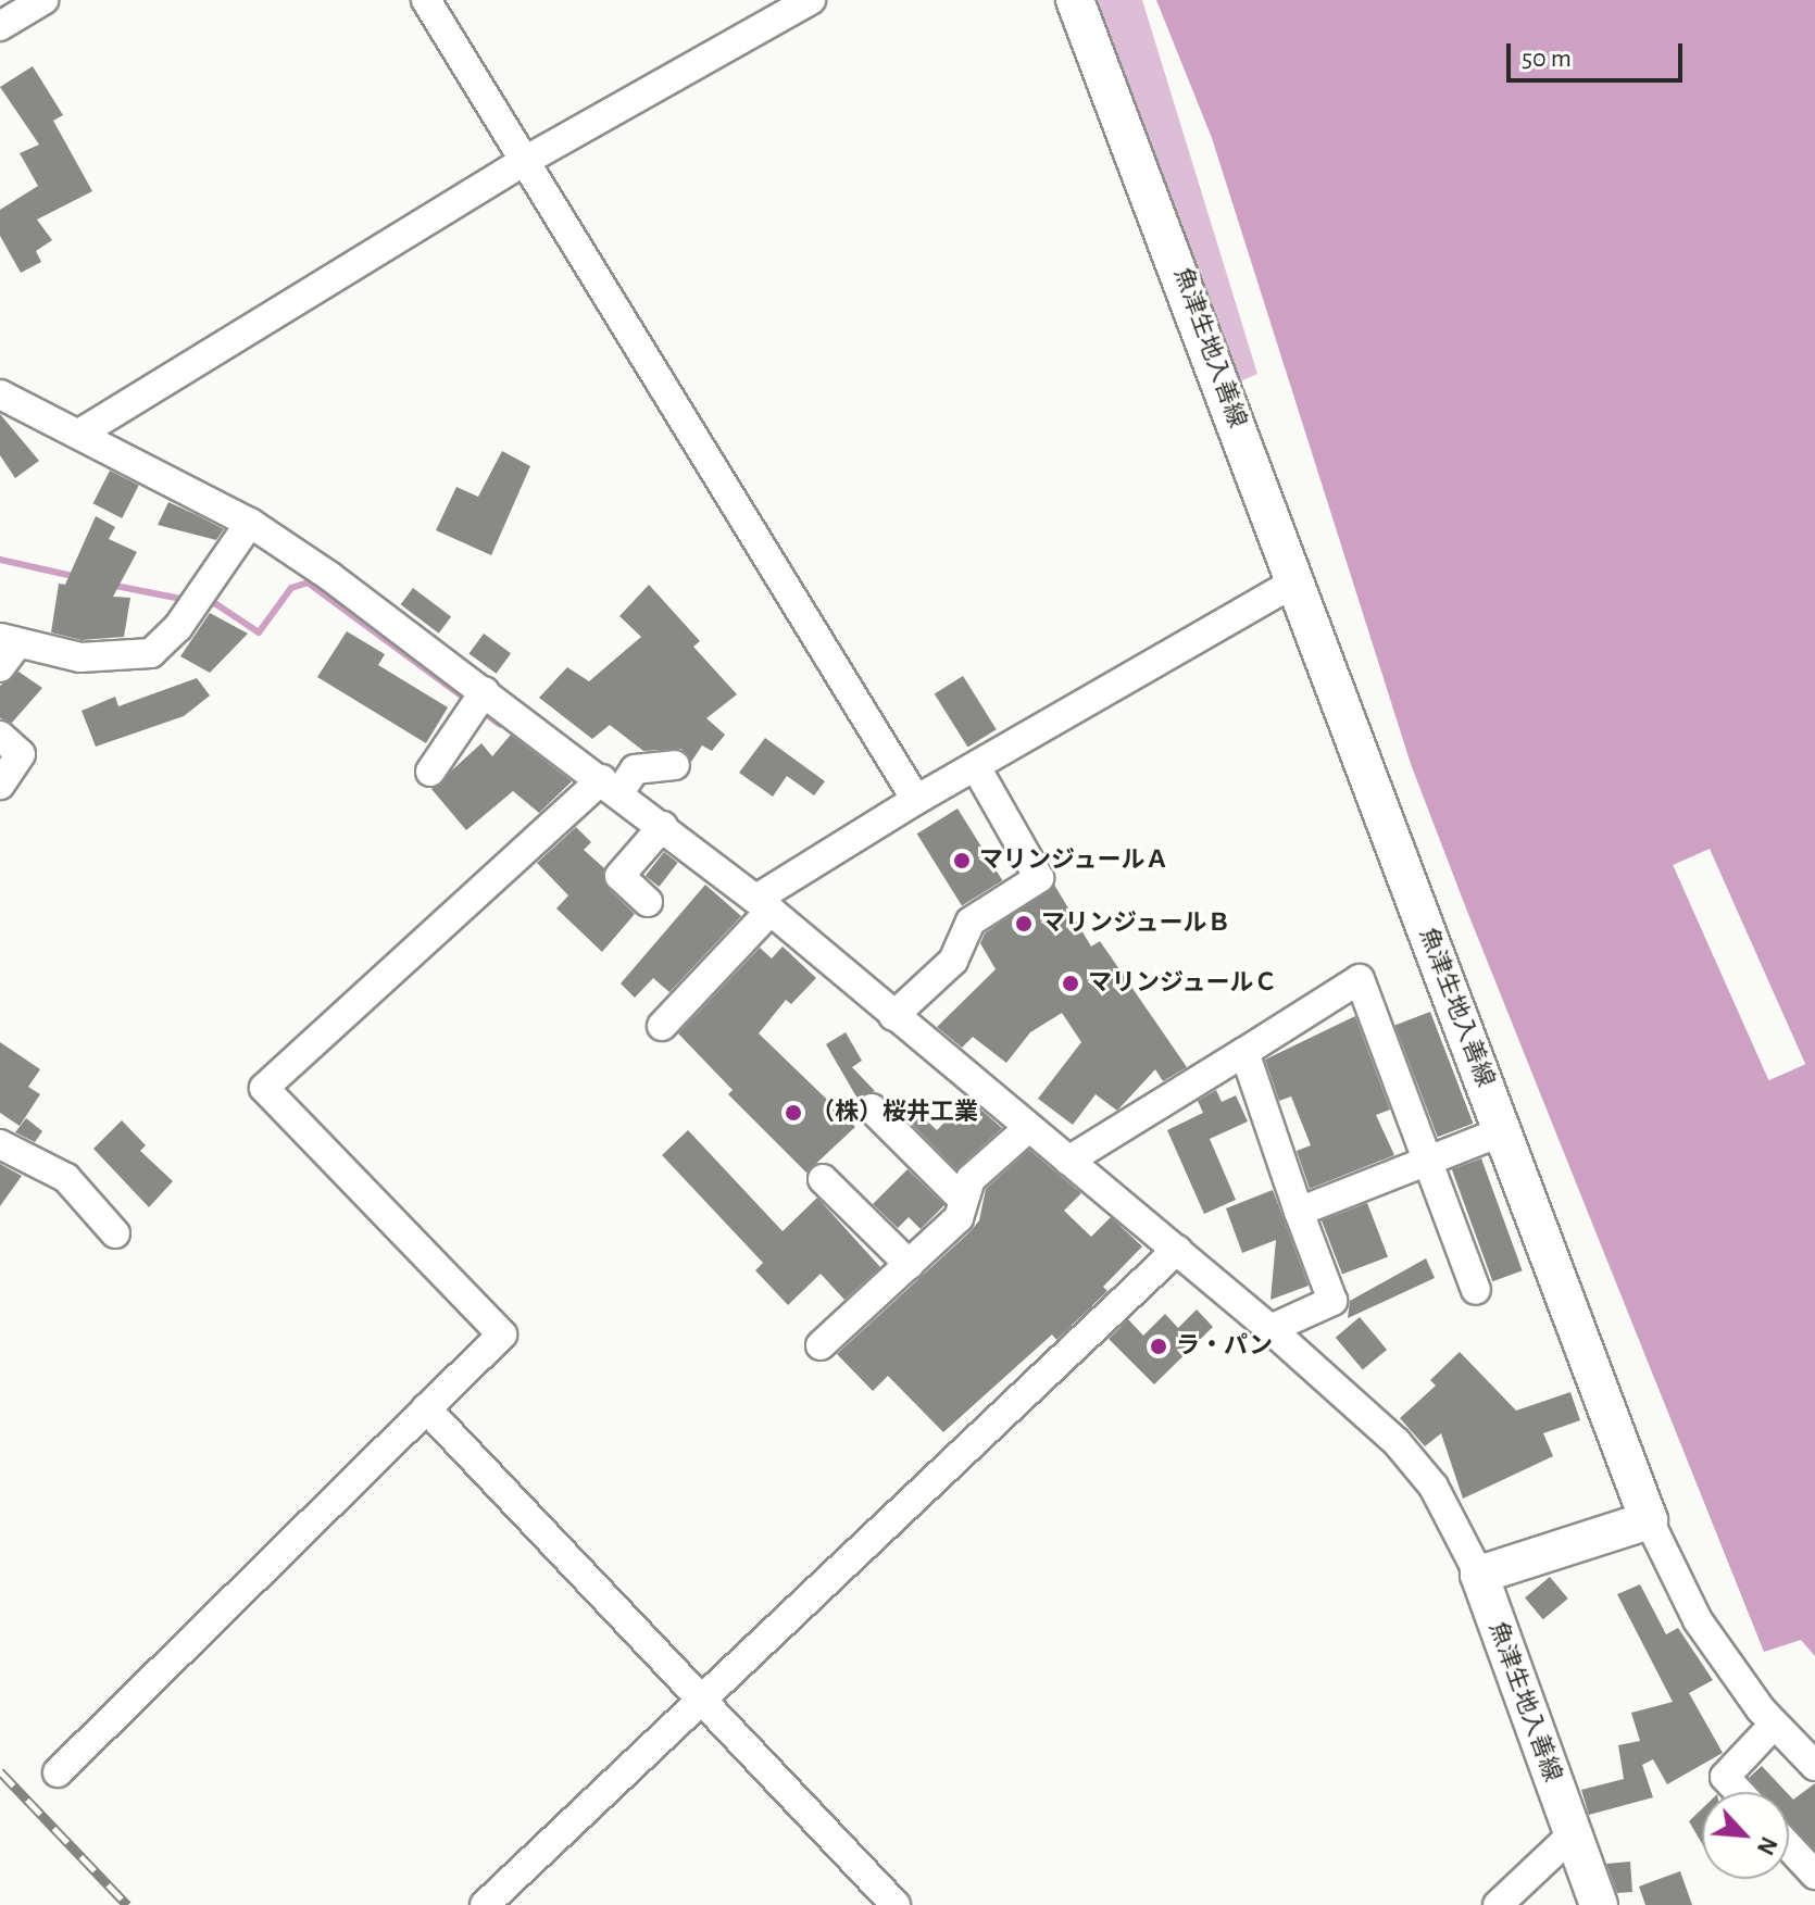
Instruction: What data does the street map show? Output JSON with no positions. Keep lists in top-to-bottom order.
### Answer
{
  "streets": {
    "main road": ["魚津生地入善線"]
  },
  "places": [
    "マリンジュールＡ",
    "マリンジュールＢ",
    "マリンジュールＣ",
    "（株）桜井工業",
    "ラ・パン"
  ],
  "scale_bar": "50 m",
  "north": "bottom right"
}
